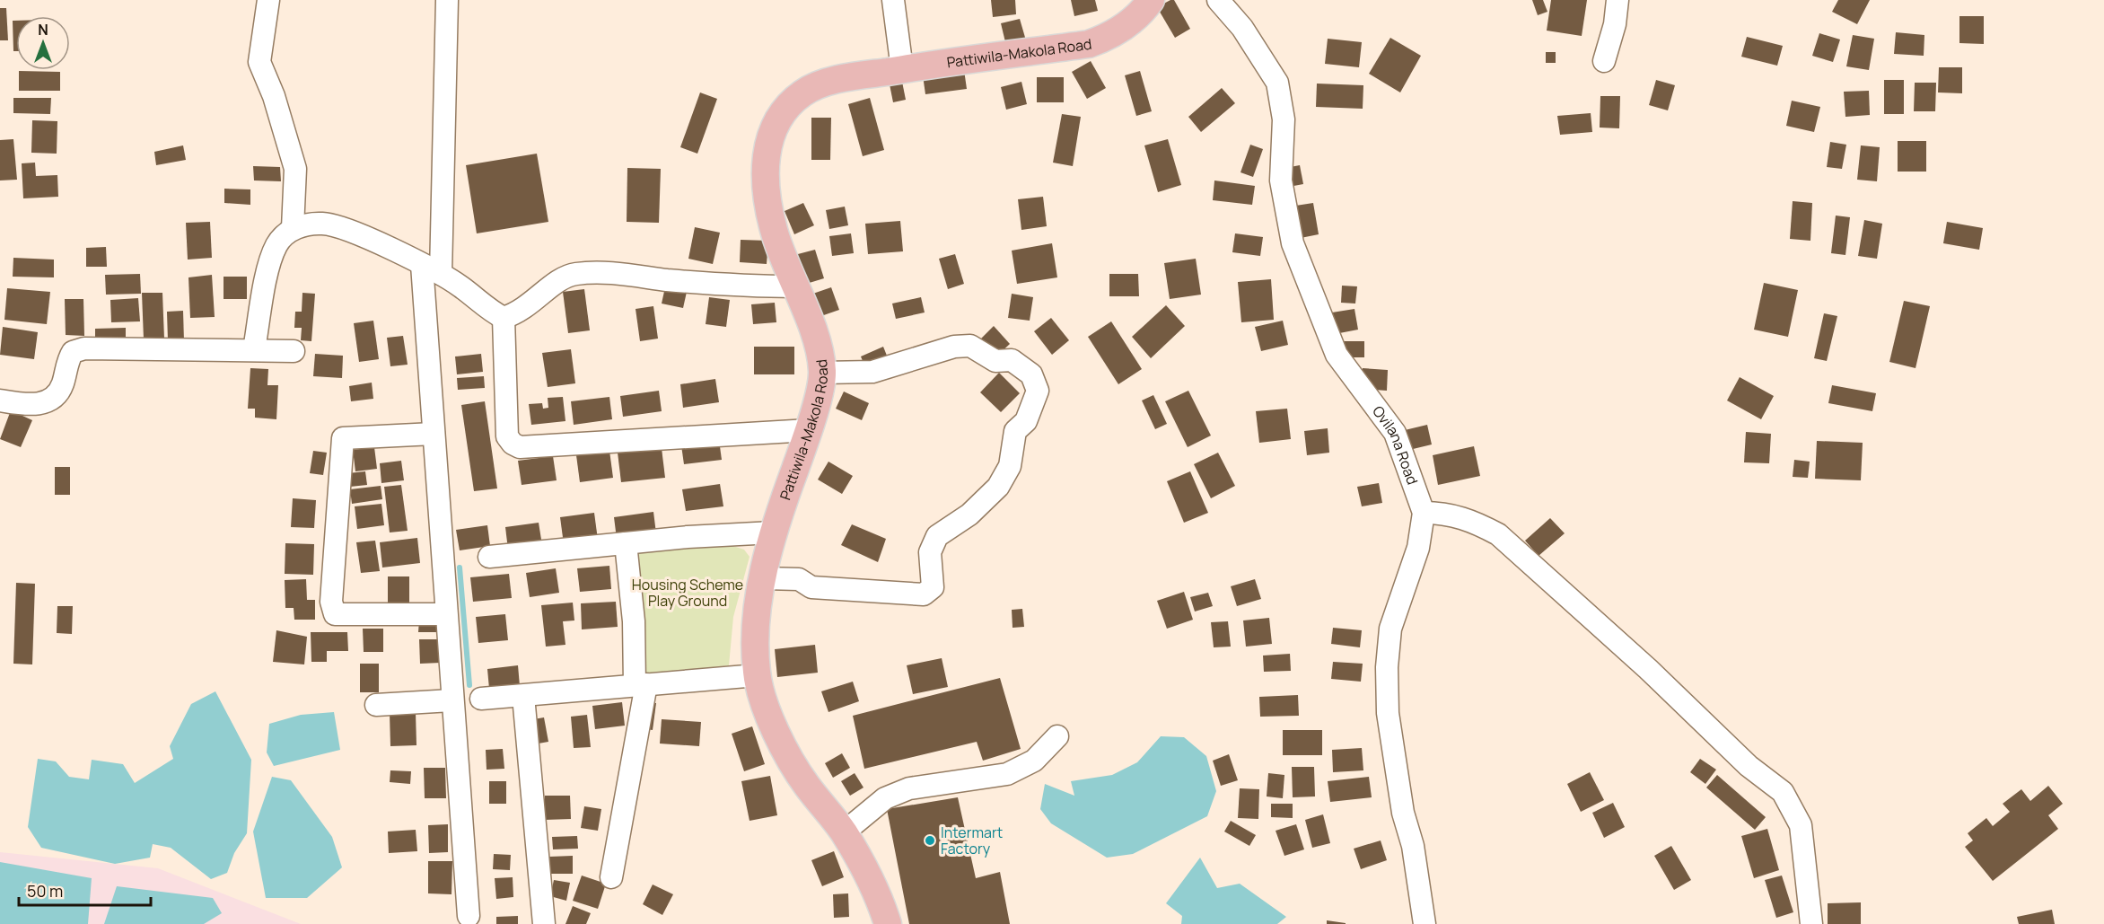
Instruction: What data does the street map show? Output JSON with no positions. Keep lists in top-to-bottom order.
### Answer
{
  "streets": {
    "main road": ["Pattiwila-Makola Road"],
    "street": ["Ovilana Road"]
  },
  "parks": ["Housing Scheme Play Ground"],
  "places": ["Intermart Factory"],
  "scale_bar": "50 m",
  "north": "top"
}
